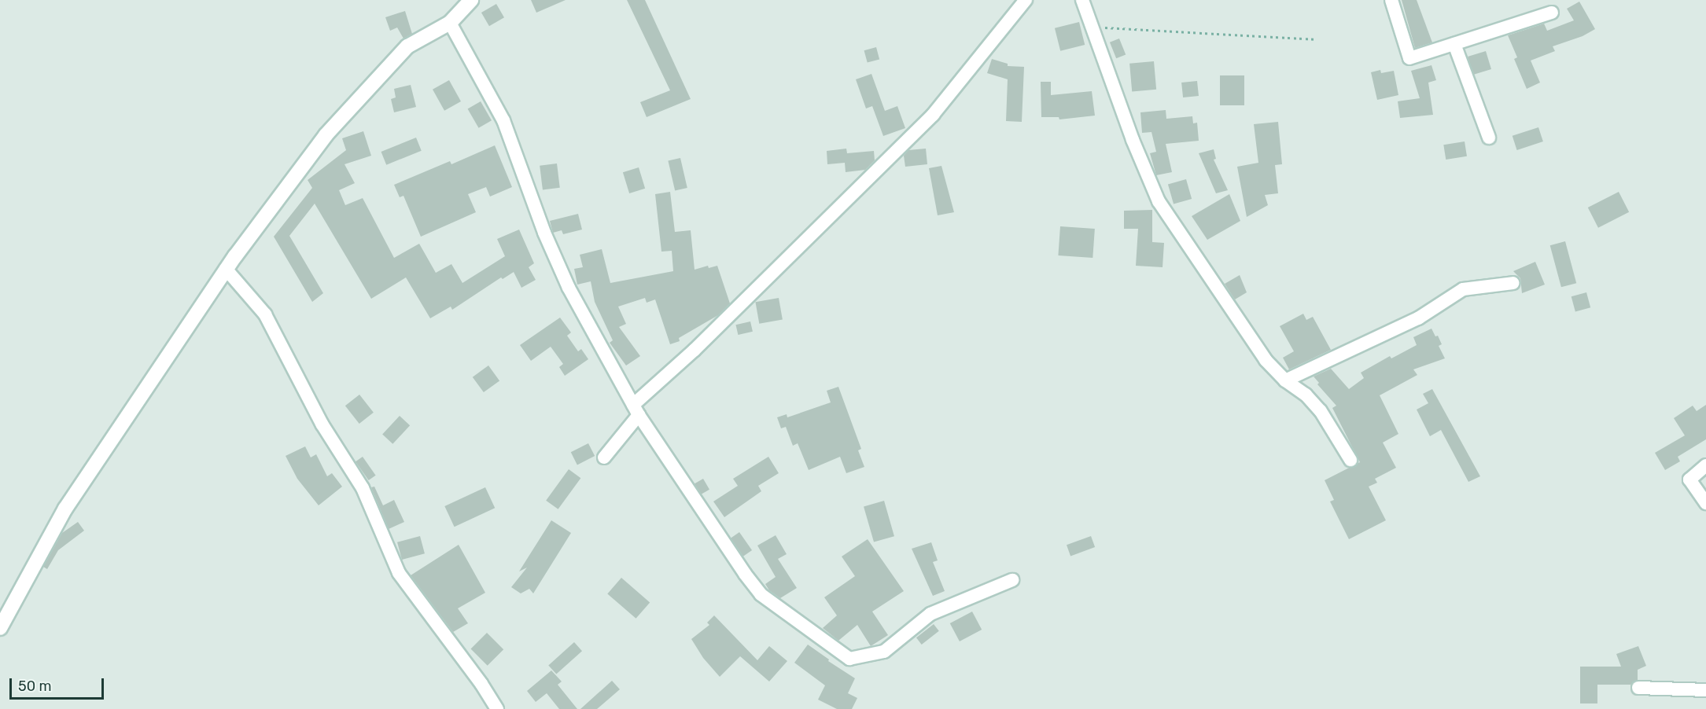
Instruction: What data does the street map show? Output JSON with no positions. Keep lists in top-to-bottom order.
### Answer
{
  "scale_bar": "50 m"
}
